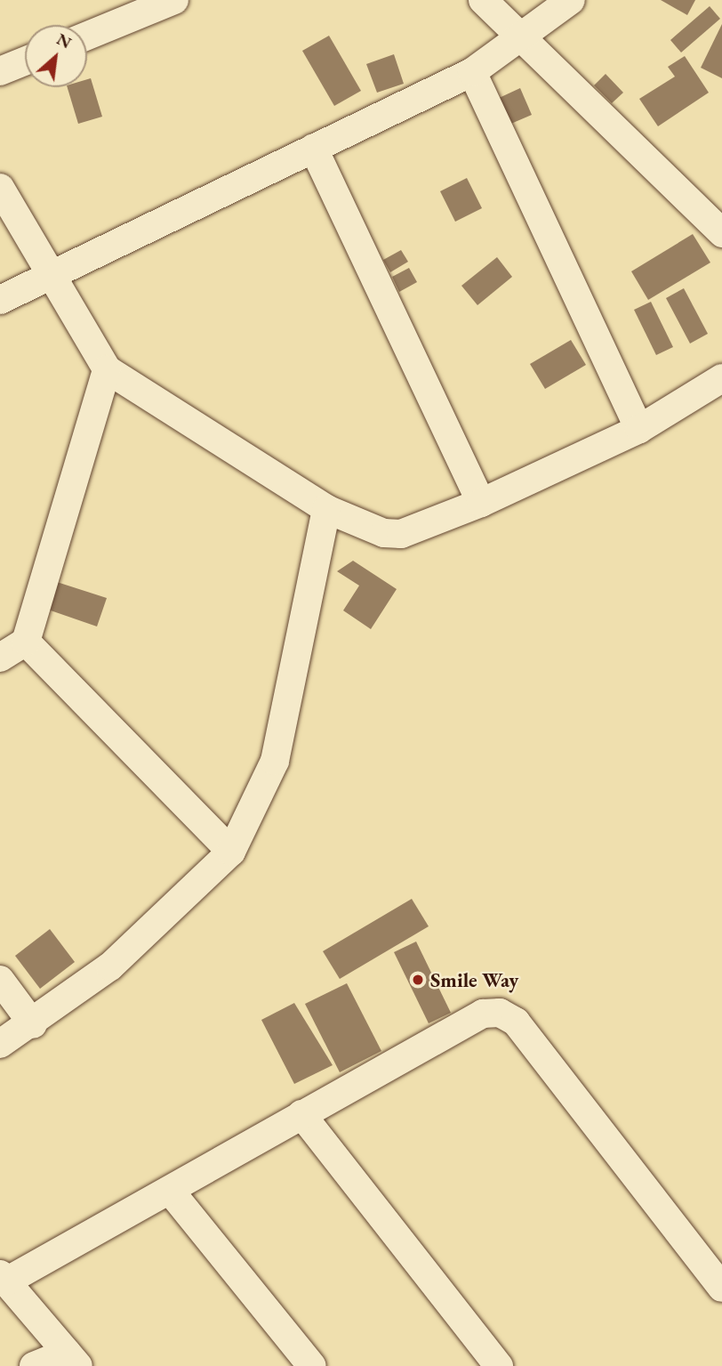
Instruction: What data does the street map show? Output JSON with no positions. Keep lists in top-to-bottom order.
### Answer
{
  "places": ["Smile Way"],
  "north": "top right"
}
